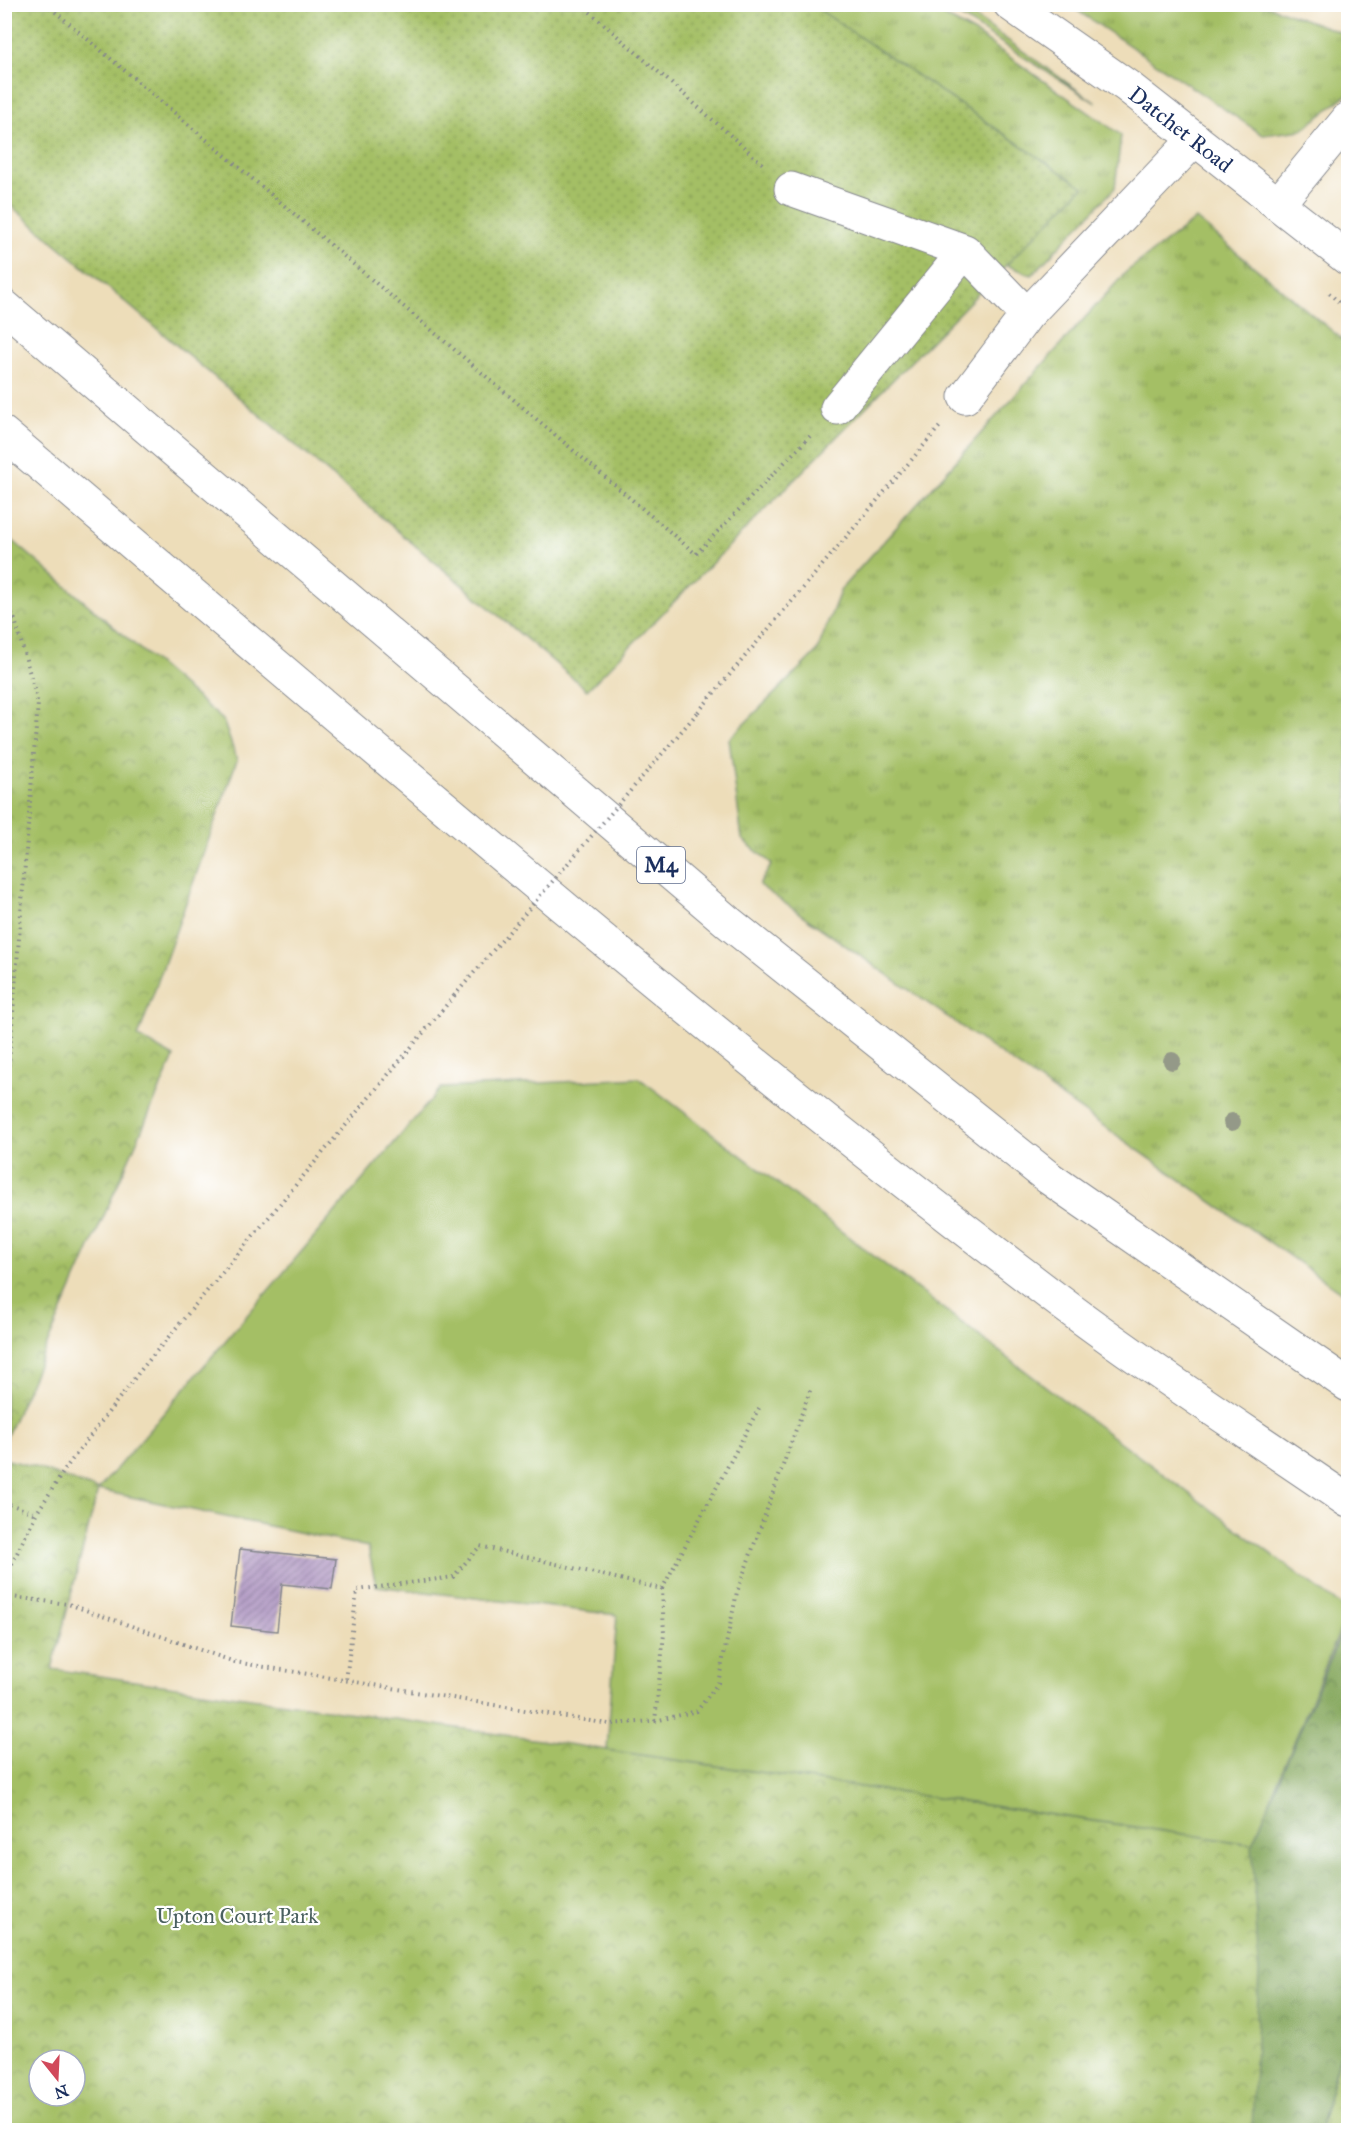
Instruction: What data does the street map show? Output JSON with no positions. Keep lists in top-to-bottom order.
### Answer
{
  "streets": {
    "main road": ["Datchet Road", "M4"]
  },
  "parks": ["Upton Court Park"],
  "north": "bottom"
}
